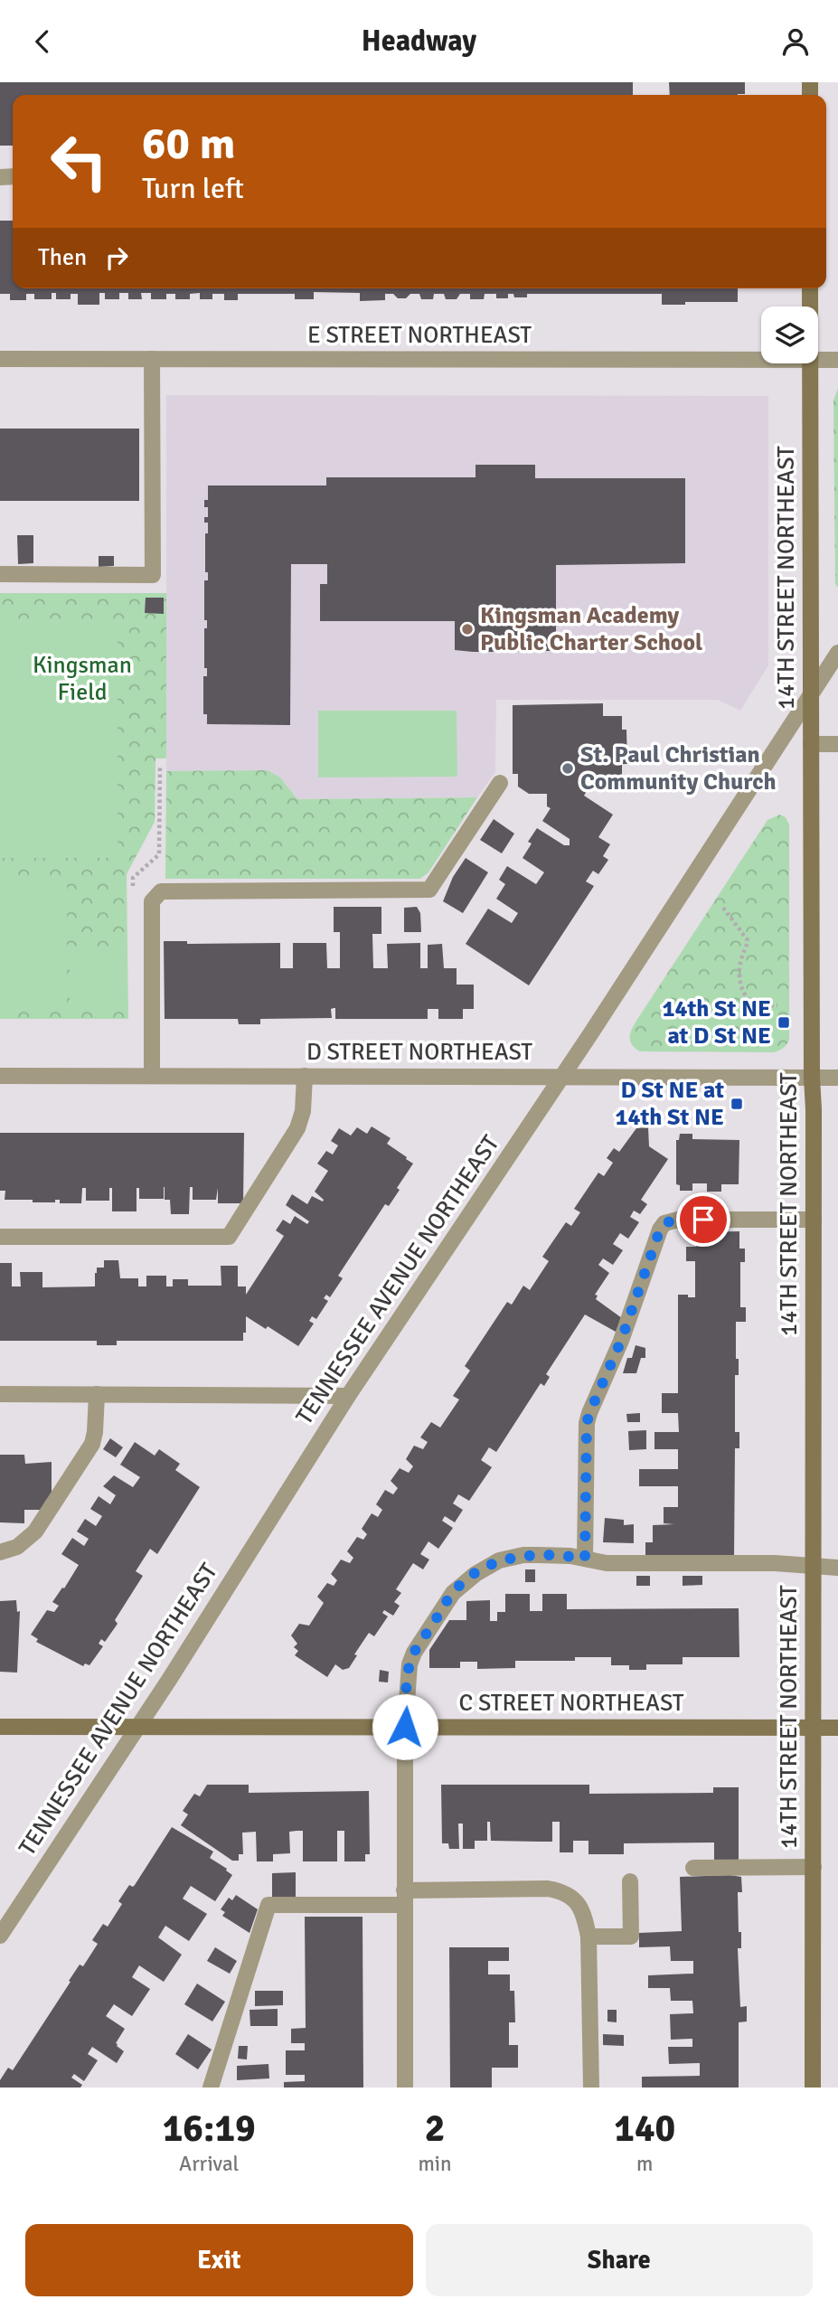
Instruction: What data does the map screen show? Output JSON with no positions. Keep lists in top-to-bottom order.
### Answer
{
  "streets": {
    "street": [
      "E STREET NORTHEAST",
      "14TH STREET NORTHEAST",
      "D STREET NORTHEAST",
      "TENNESSEE AVENUE NORTHEAST",
      "C STREET NORTHEAST"
    ]
  },
  "crossings": [
    ["14TH STREET NORTHEAST", "D STREET NORTHEAST"],
    ["14TH STREET NORTHEAST", "TENNESSEE AVENUE NORTHEAST"],
    ["14TH STREET NORTHEAST", "C STREET NORTHEAST"],
    ["D STREET NORTHEAST", "TENNESSEE AVENUE NORTHEAST"],
    ["TENNESSEE AVENUE NORTHEAST", "C STREET NORTHEAST"]
  ],
  "parks": ["Kingsman Field"],
  "places": {
    "other": ["Kingsman Academy Public Charter School", "St. Paul Christian Community Church"],
    "transit": ["14th St NE at D St NE", "D St NE at 14th St NE"]
  },
  "page": {
    "header": "Headway",
    "turn": ["60 m", "Turn left"],
    "then": "Then",
    "eta": [
      "16:19",
      "Arrival",
      "2",
      "min",
      "140",
      "m"
    ],
    "buttons": ["Exit", "Share"]
  }
}
